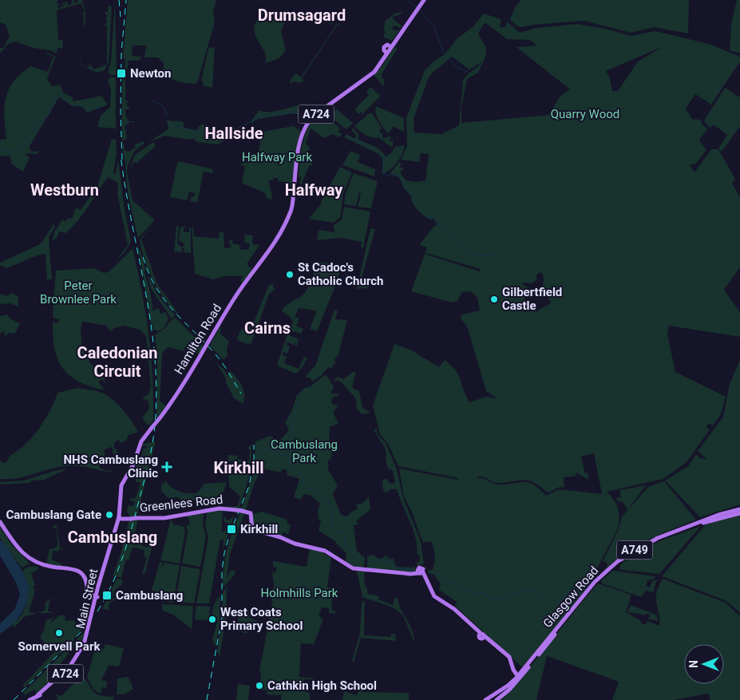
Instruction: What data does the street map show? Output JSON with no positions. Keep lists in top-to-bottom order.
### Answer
{
  "streets": {
    "main road": [
      "A724",
      "Hamilton Road",
      "Greenlees Road",
      "A749",
      "Glasgow Road",
      "Main Street"
    ]
  },
  "crossings": [
    ["Hamilton Road", "Main Street"],
    ["Greenlees Road", "Main Street"],
    ["A749", "Glasgow Road"]
  ],
  "districts": [
    "Drumsagard",
    "Hallside",
    "Westburn",
    "Halfway",
    "Cairns",
    "Caledonian Circuit",
    "Kirkhill",
    "Cambuslang"
  ],
  "parks": [
    "Quarry Wood",
    "Halfway Park",
    "Peter Brownlee Park",
    "Cambuslang Park",
    "Holmhills Park"
  ],
  "places": {
    "transit": ["Newton", "Kirkhill", "Cambuslang"],
    "other": [
      "St Cadoc's Catholic Church",
      "Gilbertfield Castle",
      "Cambuslang Gate",
      "West Coats Primary School",
      "Somervell Park",
      "Cathkin High School"
    ],
    "health": ["NHS Cambuslang Clinic"]
  },
  "north": "left"
}
